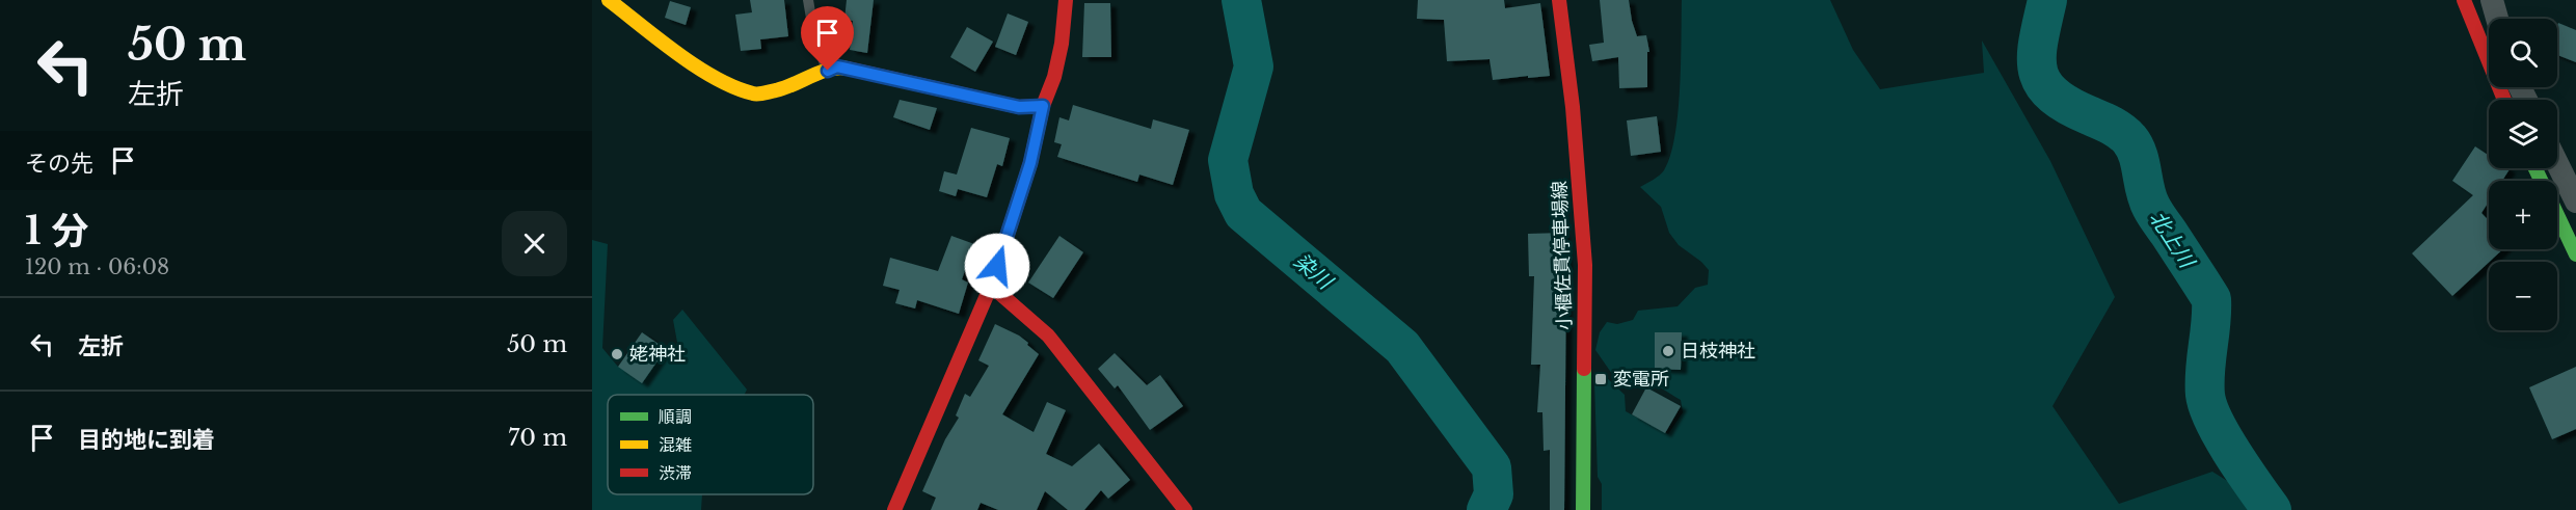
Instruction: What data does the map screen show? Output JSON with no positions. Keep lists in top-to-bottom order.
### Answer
{
  "streets": {
    "main road": ["小櫃佐貫停車場線"]
  },
  "water": ["北上川", "染川"],
  "places": {
    "other": ["日枝神社", "姥神社"],
    "transit": ["変電所"]
  },
  "legend": ["順調", "混雑", "渋滞"],
  "page": {
    "turn": ["50 m", "左折"],
    "map_buttons": ["+", "−"],
    "then": "その先",
    "heading": ["1 分", "120 m · 06:08"],
    "list": [
      {
        "name": "左折",
        "value": "50 m"
      },
      {
        "name": "目的地に到着",
        "value": "70 m"
      }
    ]
  }
}
